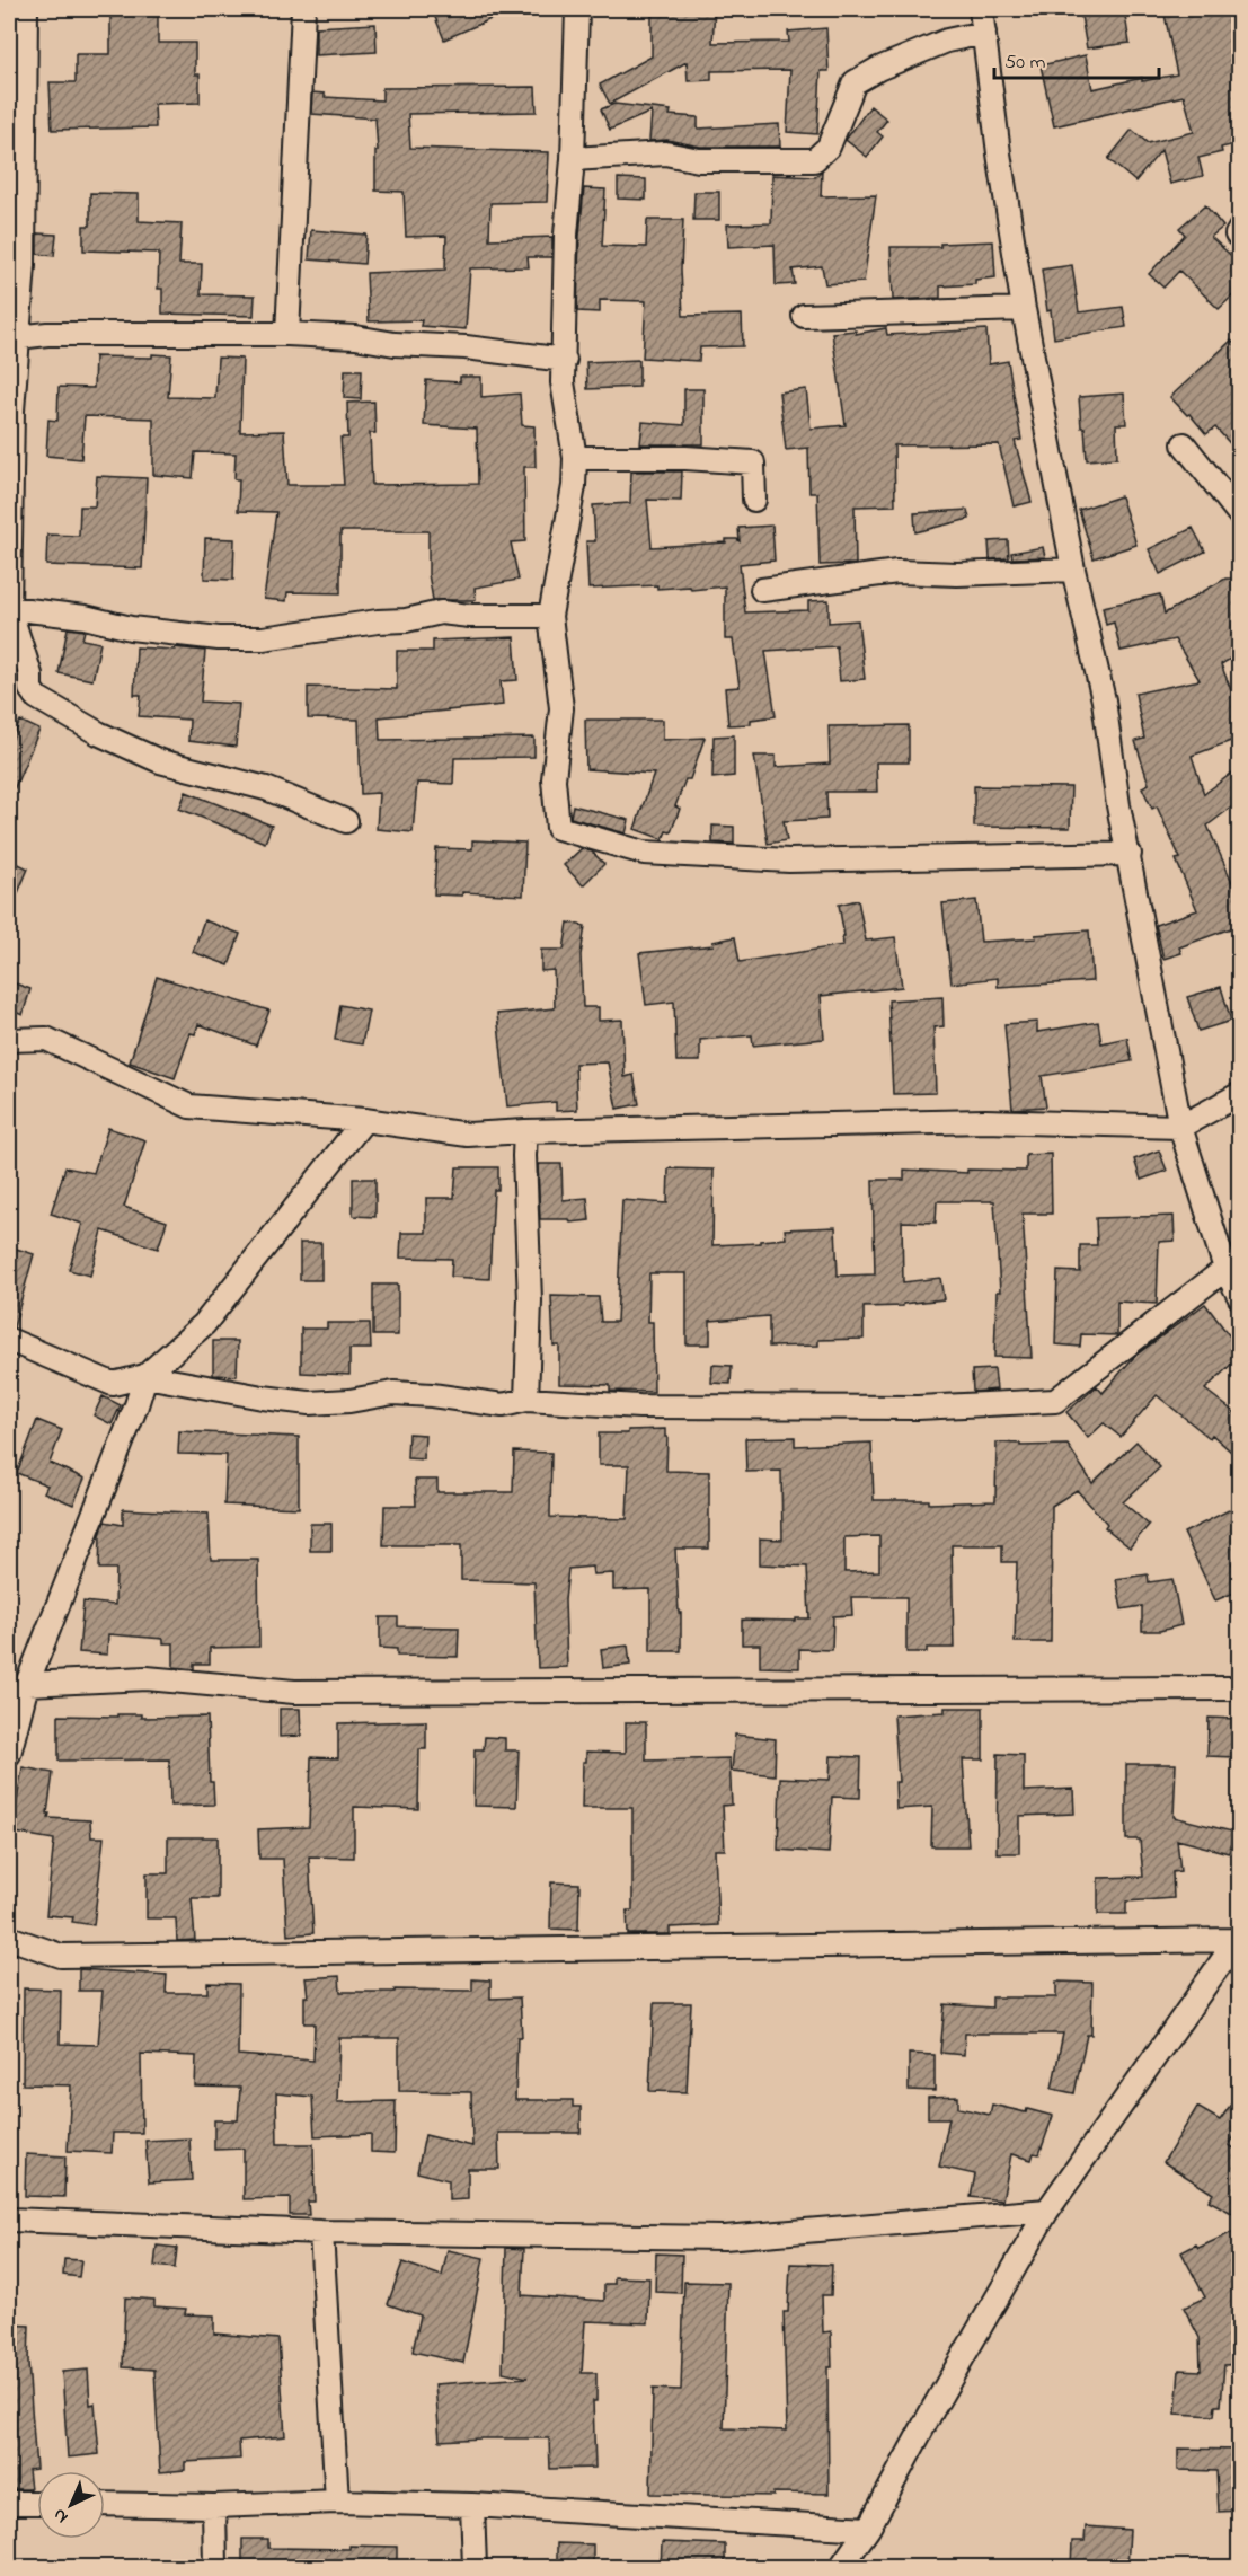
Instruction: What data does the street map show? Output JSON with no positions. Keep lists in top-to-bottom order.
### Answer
{
  "scale_bar": "50 m",
  "north": "bottom left"
}
